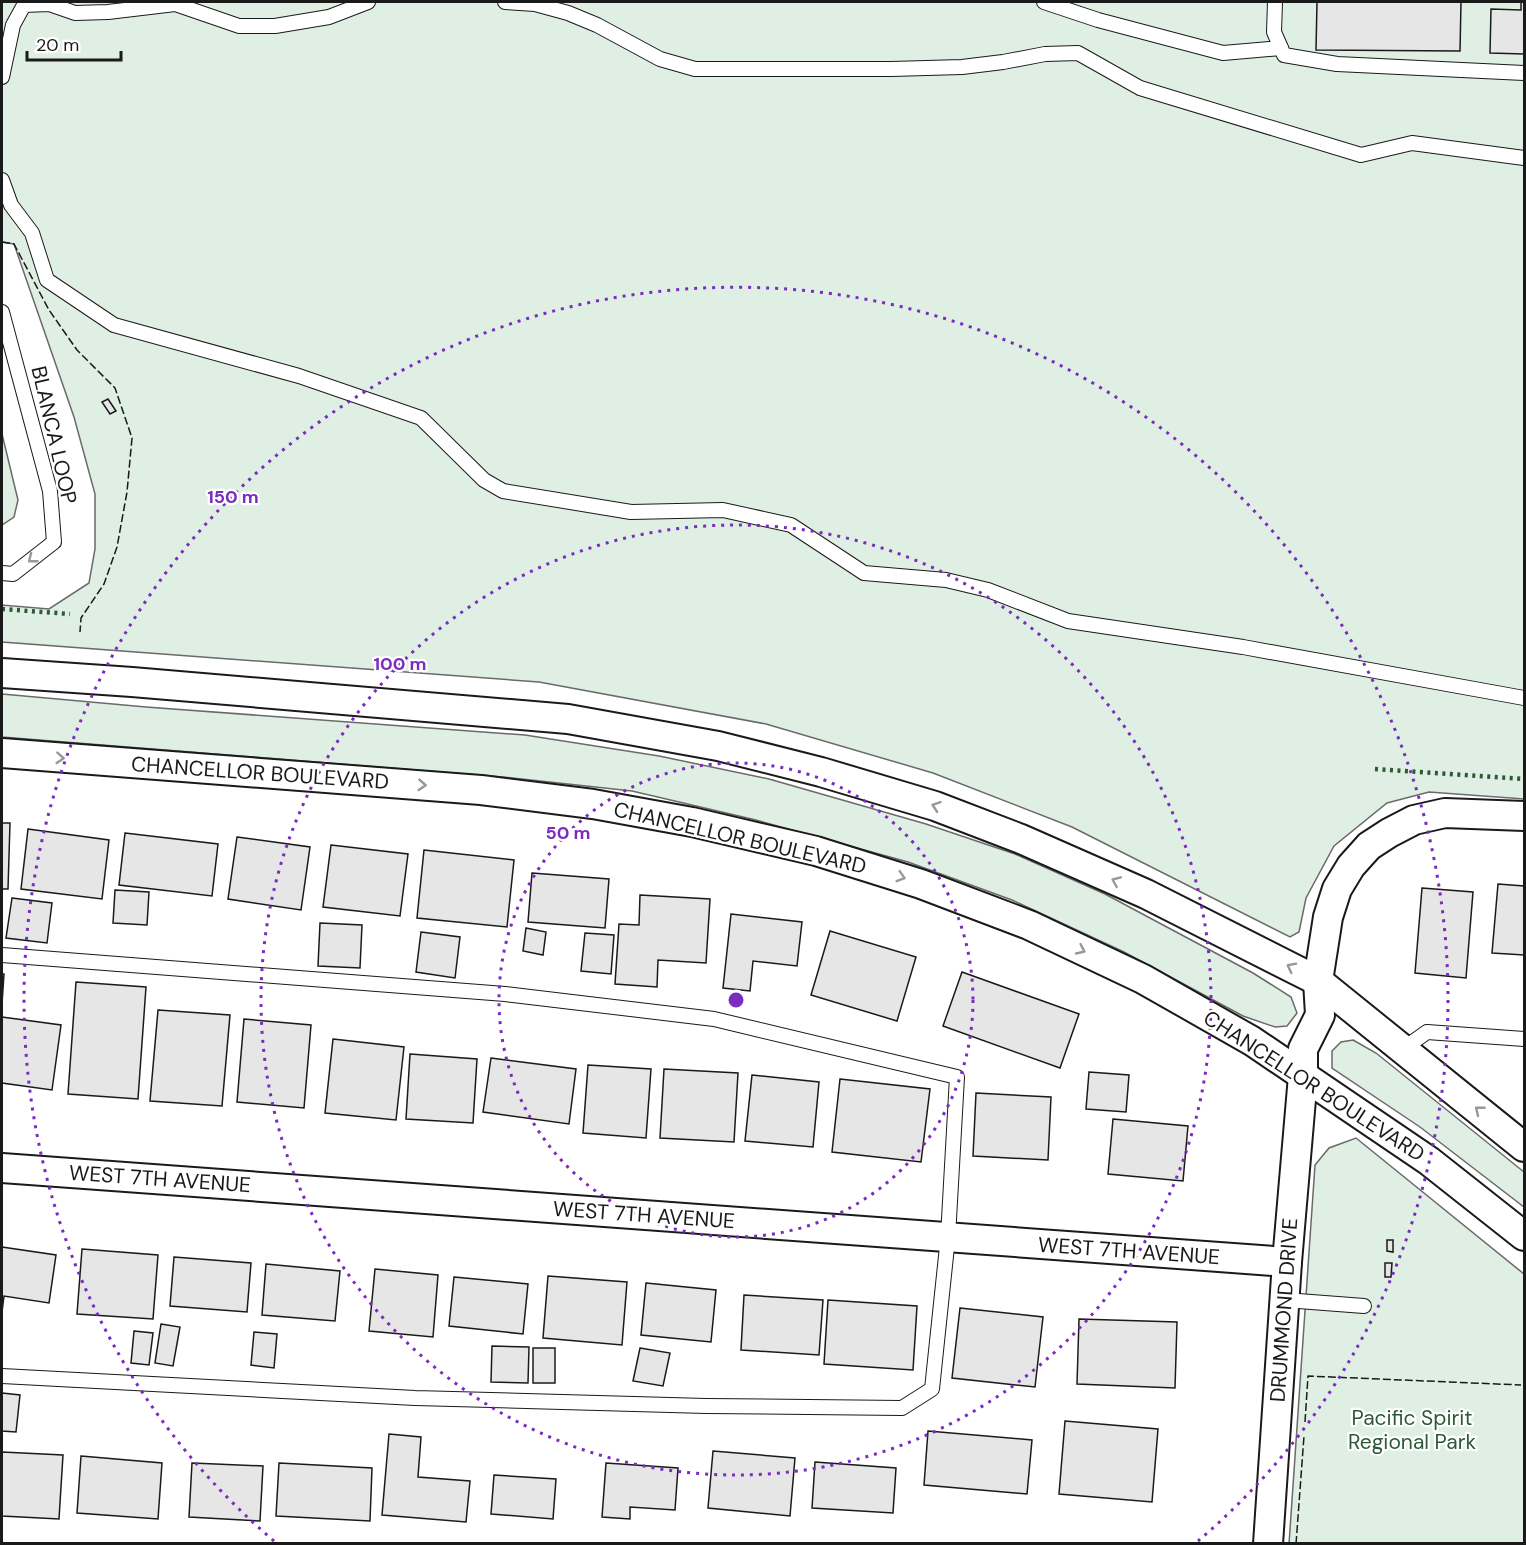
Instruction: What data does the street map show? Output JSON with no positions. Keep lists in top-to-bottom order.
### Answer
{
  "streets": {
    "street": ["CHANCELLOR BOULEVARD", "WEST 7TH AVENUE", "DRUMMOND DRIVE"],
    "lane": ["BLANCA LOOP"]
  },
  "crossings": [
    ["CHANCELLOR BOULEVARD", "DRUMMOND DRIVE"],
    ["WEST 7TH AVENUE", "DRUMMOND DRIVE"]
  ],
  "one_way": ["BLANCA LOOP"],
  "parks": ["Pacific Spirit Regional Park"],
  "scale_bar": "20 m",
  "rings": ["150 m", "100 m", "50 m"]
}
